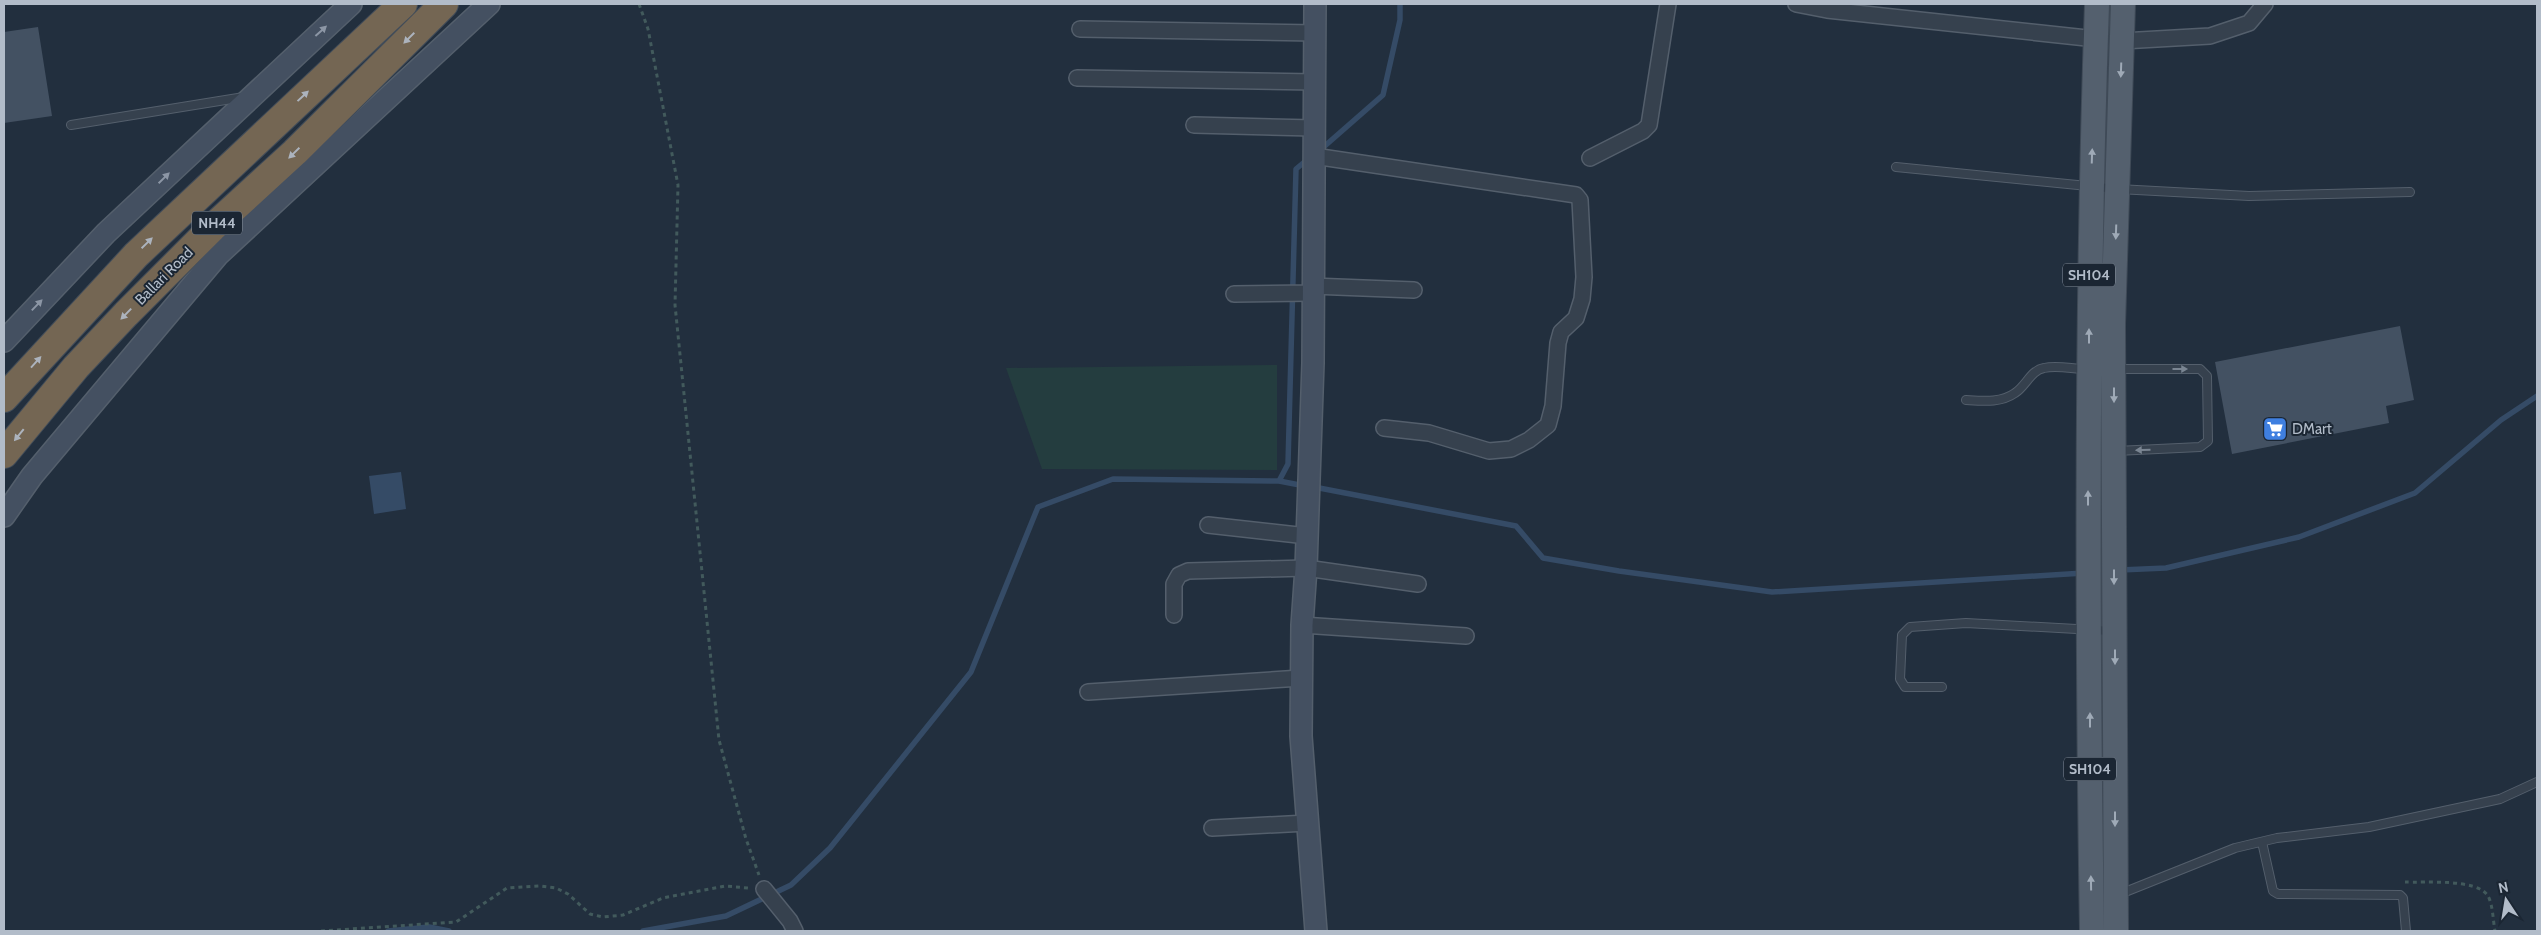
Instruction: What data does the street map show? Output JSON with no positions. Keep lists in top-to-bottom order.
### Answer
{
  "streets": {
    "highway": ["NH44", "Ballari Road"],
    "main road": ["SH104"]
  },
  "places": {
    "supermarket": ["DMart"]
  },
  "north": "top"
}
